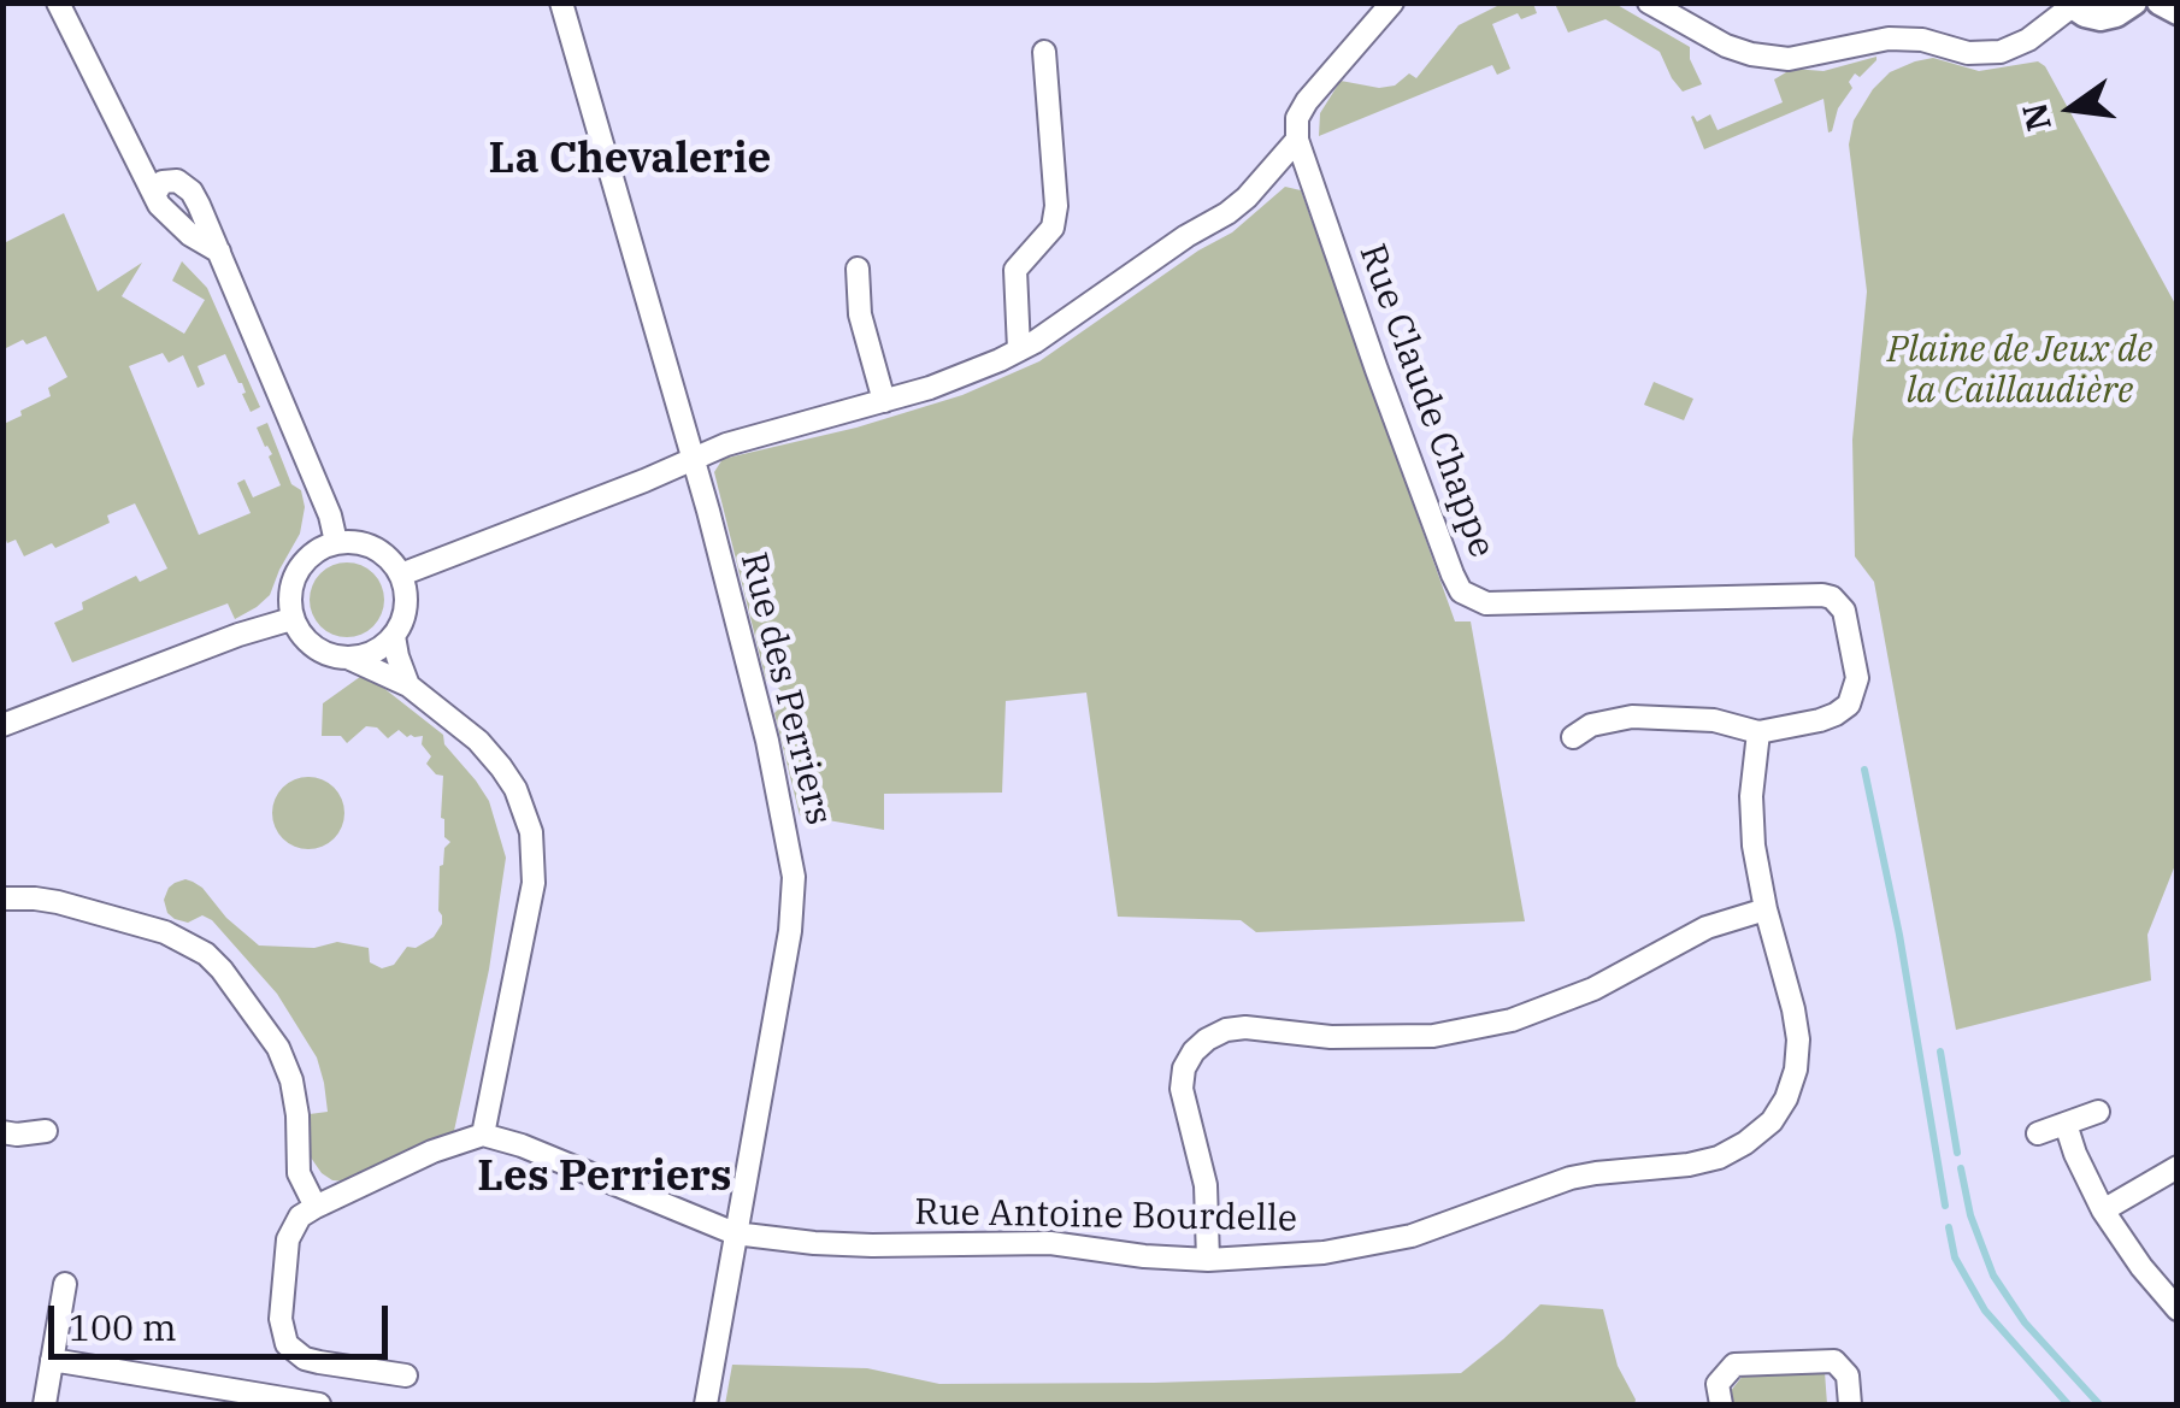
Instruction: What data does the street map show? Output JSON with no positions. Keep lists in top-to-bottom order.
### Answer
{
  "streets": {
    "street": ["Rue Claude Chappe", "Rue des Perriers", "Rue Antoine Bourdelle"]
  },
  "crossings": [
    ["Rue Claude Chappe", "Rue Antoine Bourdelle"],
    ["Rue des Perriers", "Rue Antoine Bourdelle"]
  ],
  "districts": ["La Chevalerie", "Les Perriers"],
  "parks": ["Plaine de Jeux de la Caillaudière"],
  "scale_bar": "100 m",
  "north": "left"
}
